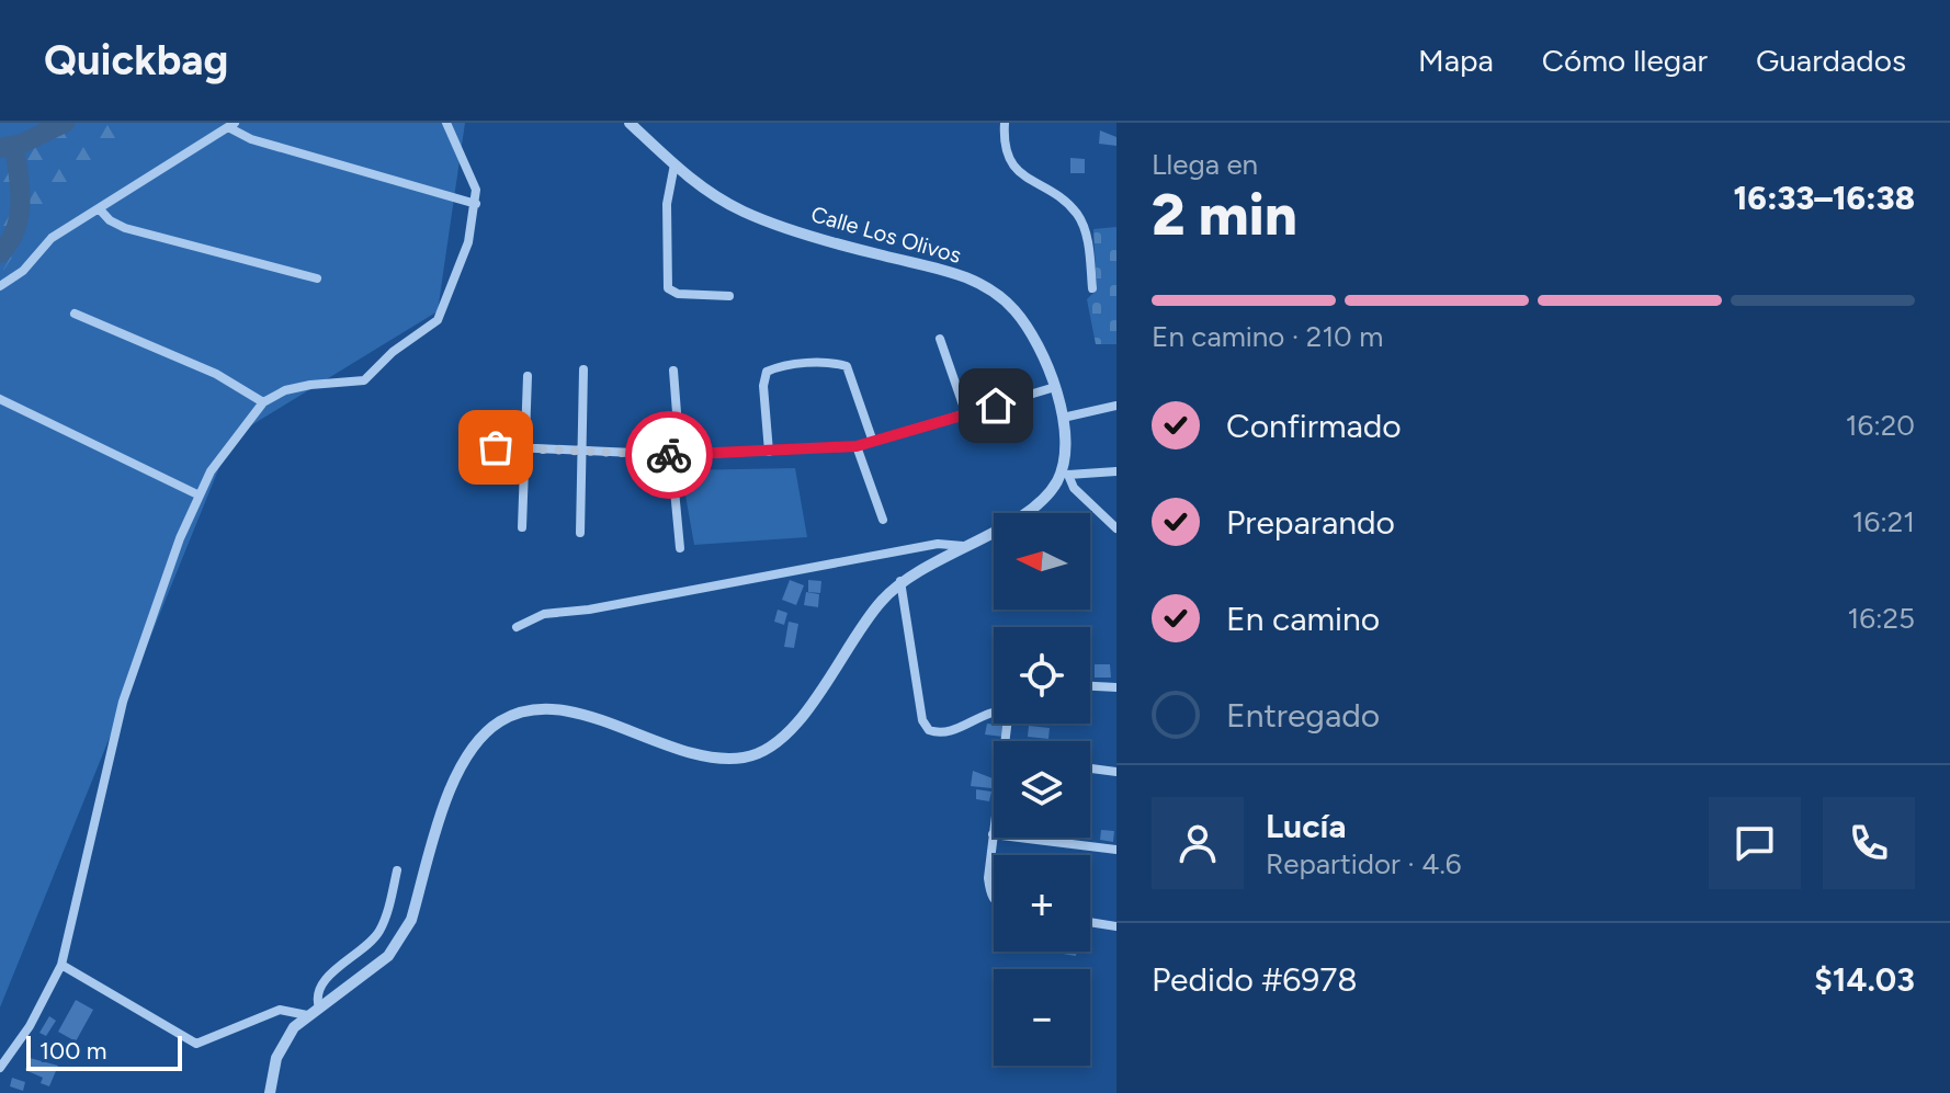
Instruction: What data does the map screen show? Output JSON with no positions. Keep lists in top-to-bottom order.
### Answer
{
  "streets": {
    "street": ["Calle Los Olivos"]
  },
  "scale_bar": "100 m",
  "north": "left",
  "page": {
    "header": "Quickbag",
    "nav": ["Mapa", "Cómo llegar", "Guardados"],
    "heading": ["2 min", "Llega en", "16:33–16:38"],
    "panel": [
      "Lucía",
      "Repartidor · 4.6",
      "Pedido #6978",
      "$14.03"
    ],
    "bar": "En camino · 210 m",
    "list": [
      ["Confirmado", "16:20"],
      ["Preparando", "16:21"],
      ["En camino", "16:25"],
      "Entregado"
    ],
    "map_buttons": ["+", "−"],
    "scale": "100 m"
  }
}
